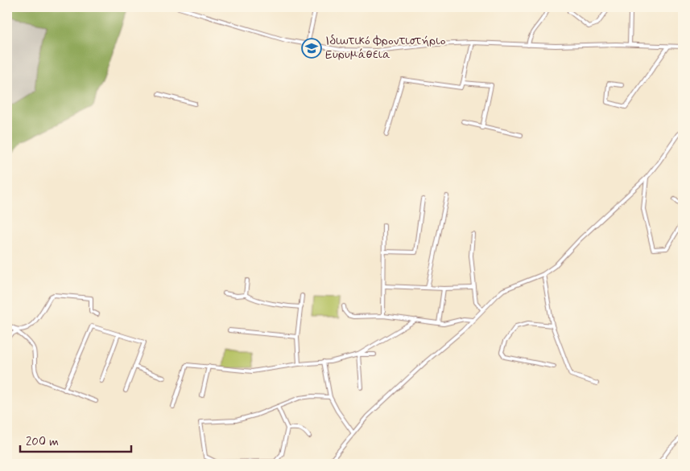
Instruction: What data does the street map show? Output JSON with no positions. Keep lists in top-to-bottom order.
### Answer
{
  "places": {
    "school or university": ["Ιδιωτικό Φροντιστήριο Ευρυμάθεια"]
  },
  "scale_bar": "200 m"
}
